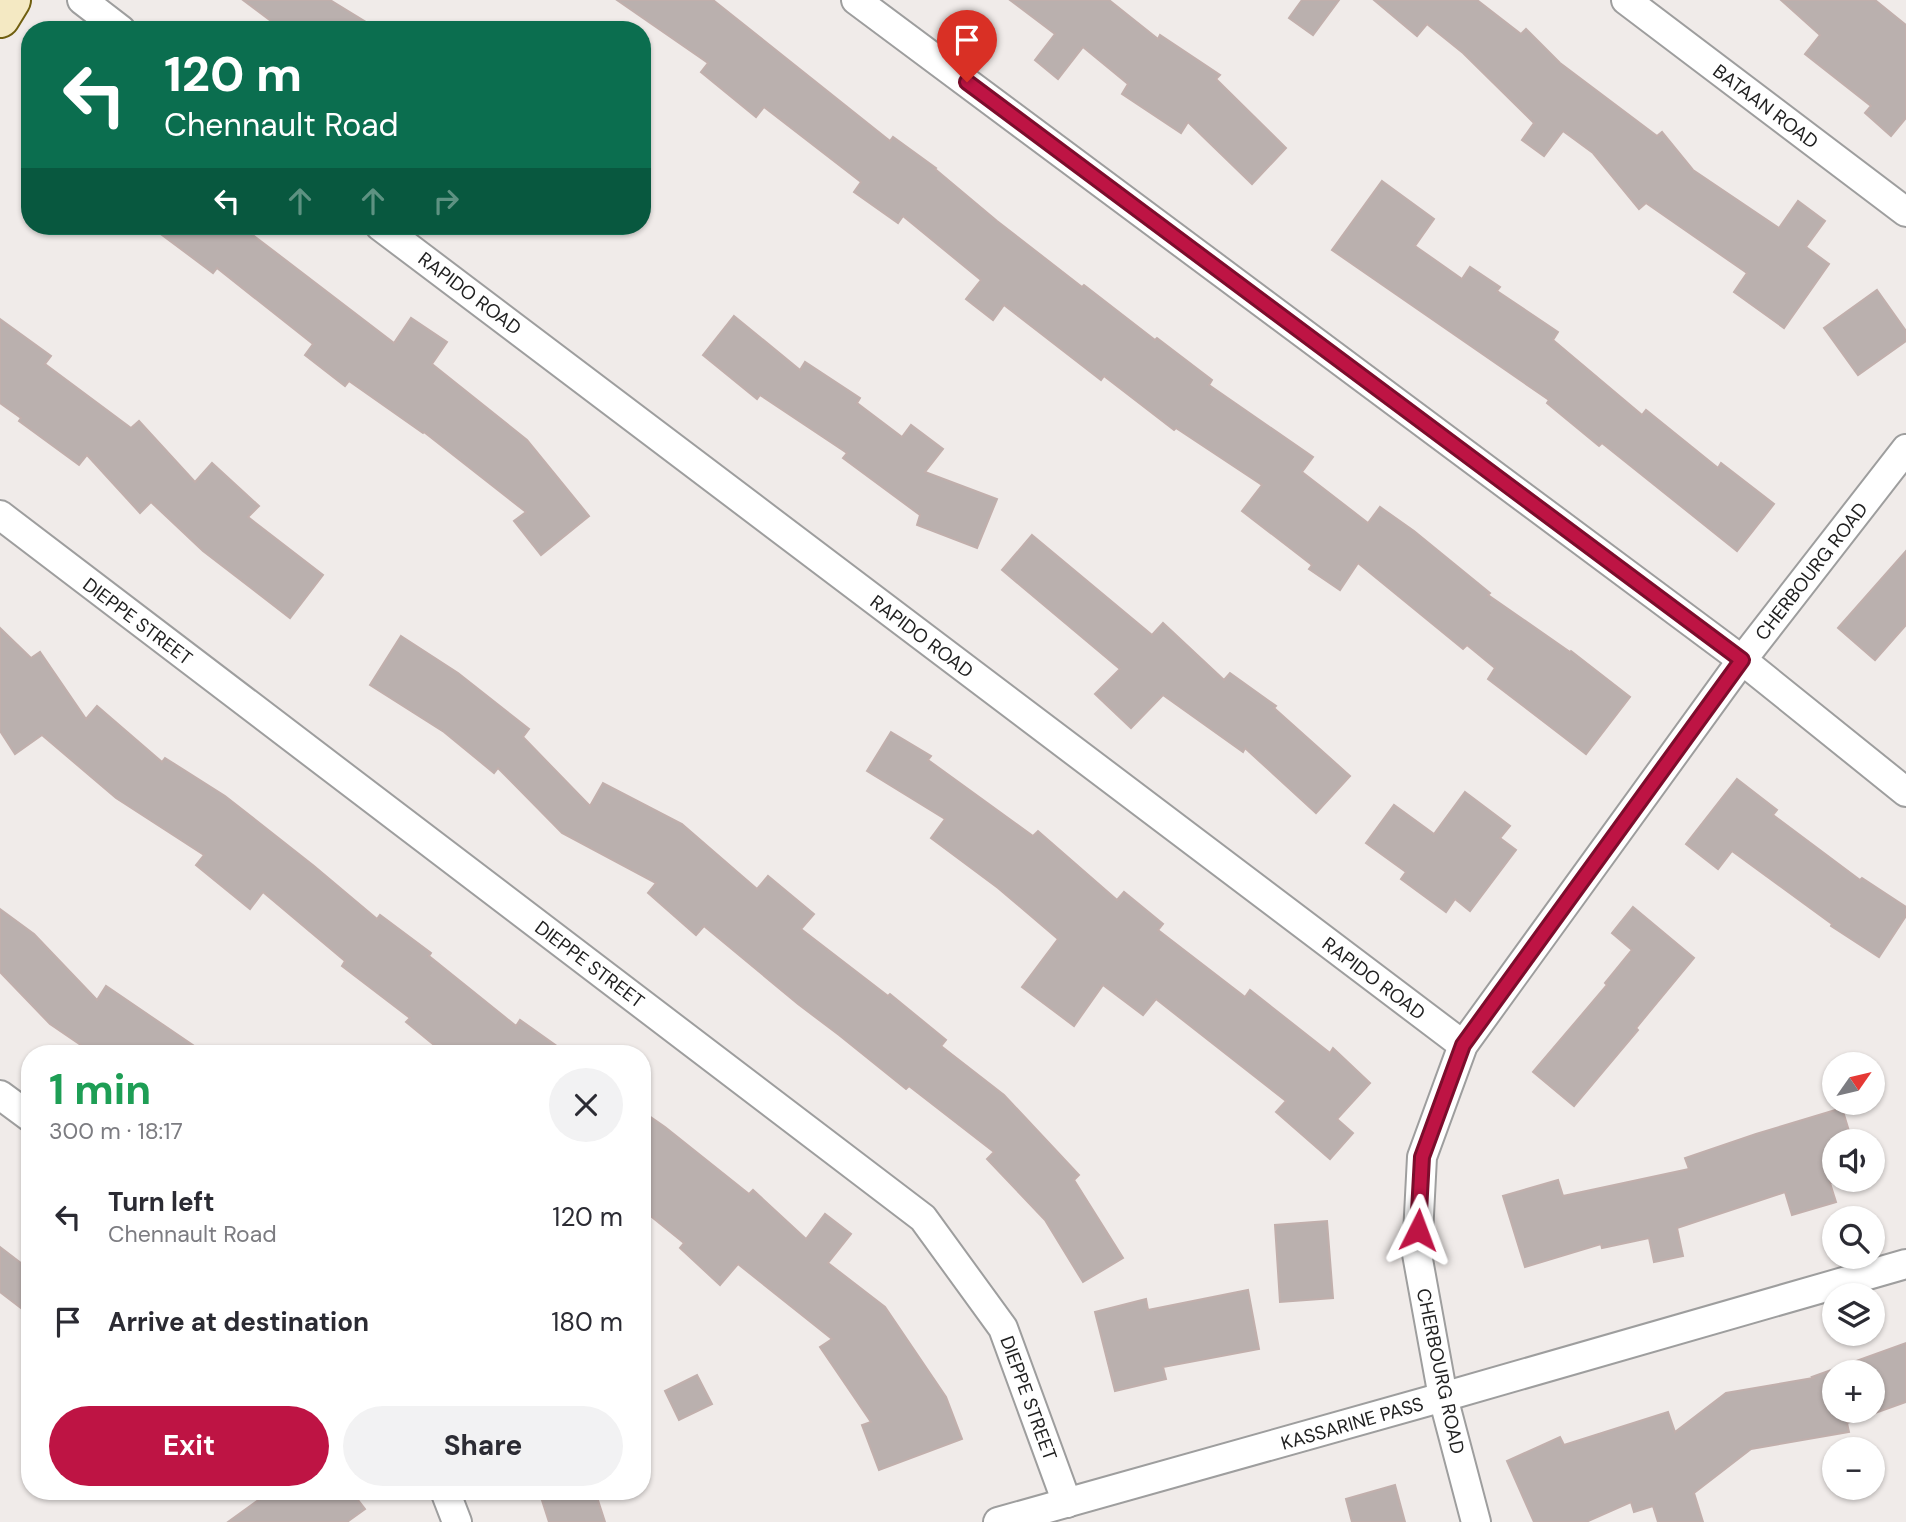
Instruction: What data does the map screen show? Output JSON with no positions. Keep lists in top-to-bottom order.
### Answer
{
  "streets": {
    "street": [
      "BATAAN ROAD",
      "RAPIDO ROAD",
      "CHERBOURG ROAD",
      "DIEPPE STREET",
      "KASSARINE PASS"
    ]
  },
  "crossings": [
    ["RAPIDO ROAD", "CHERBOURG ROAD"],
    ["CHERBOURG ROAD", "KASSARINE PASS"],
    ["DIEPPE STREET", "KASSARINE PASS"]
  ],
  "north": "top right",
  "page": {
    "turn": ["120 m", "Chennault Road"],
    "heading": ["1 min", "300 m · 18:17"],
    "map_buttons": ["+", "−"],
    "list": [
      {
        "name": "Turn left",
        "note": "Chennault Road",
        "value": "120 m"
      },
      {
        "name": "Arrive at destination",
        "value": "180 m"
      }
    ],
    "buttons": ["Exit", "Share"]
  }
}
